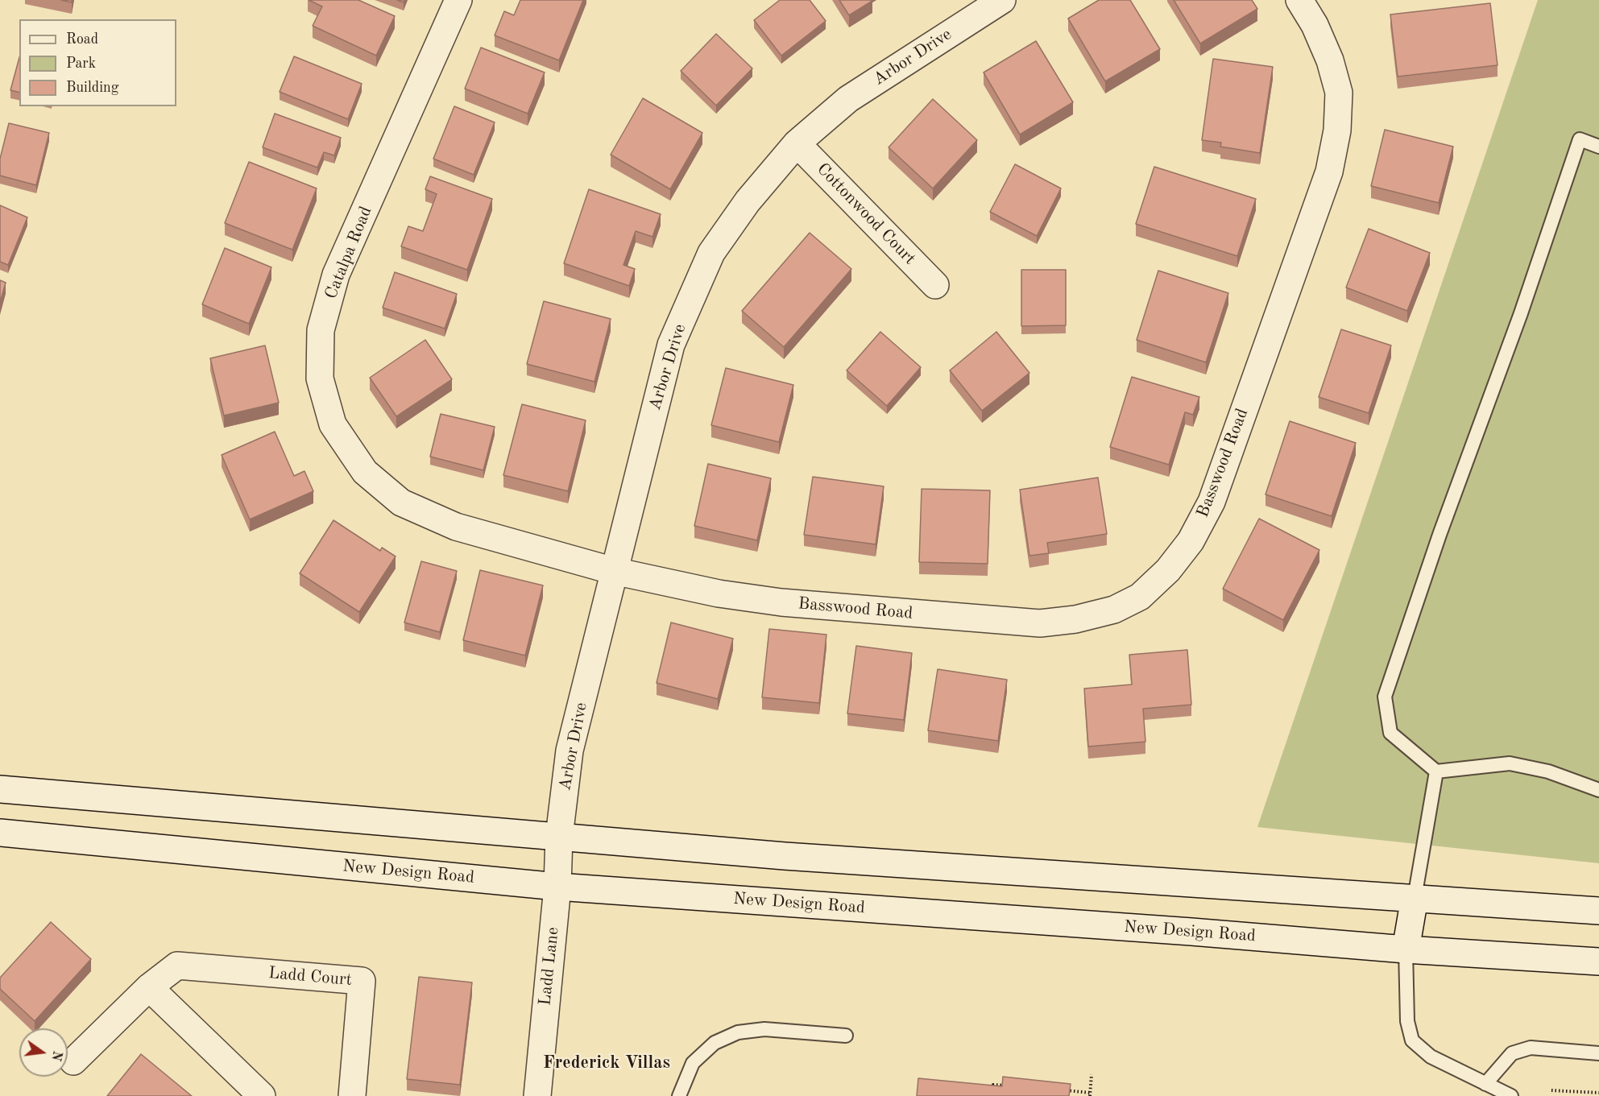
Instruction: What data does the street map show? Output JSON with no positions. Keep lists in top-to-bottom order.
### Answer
{
  "streets": {
    "street": [
      "Arbor Drive",
      "Cottonwood Court",
      "Catalpa Road",
      "Basswood Road",
      "New Design Road",
      "Ladd Lane",
      "Ladd Court"
    ]
  },
  "crossings": [
    ["Arbor Drive", "Cottonwood Court"],
    ["Arbor Drive", "Catalpa Road"],
    ["Arbor Drive", "Basswood Road"],
    ["Arbor Drive", "Ladd Lane"],
    ["Catalpa Road", "Basswood Road"],
    ["New Design Road", "Ladd Lane"]
  ],
  "districts": ["Frederick Villas"],
  "legend": ["Road", "Park", "Building"],
  "north": "right"
}
